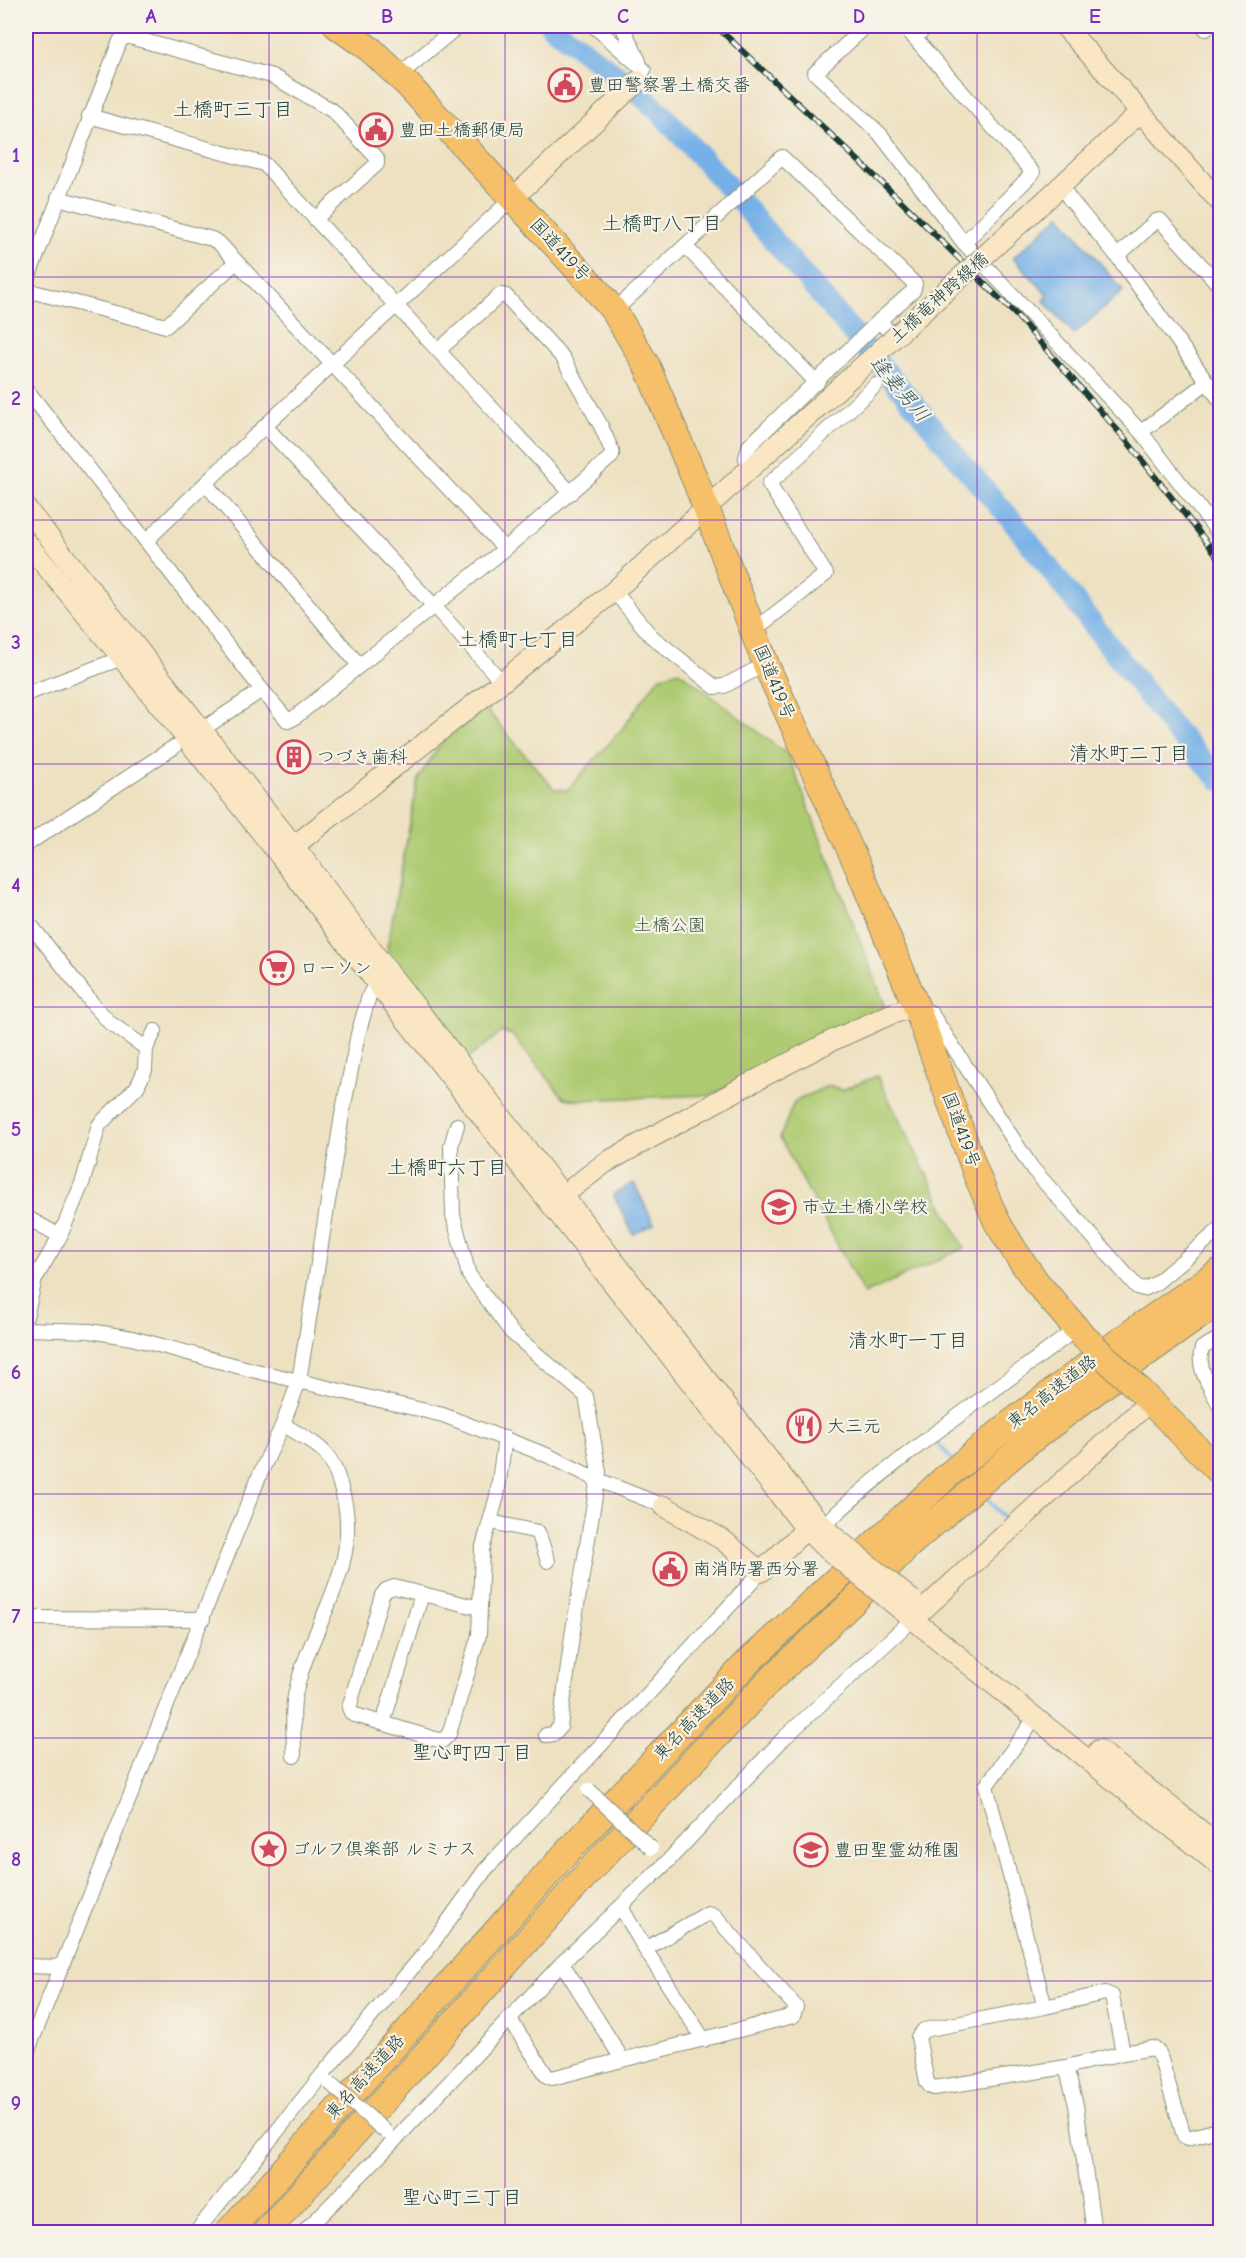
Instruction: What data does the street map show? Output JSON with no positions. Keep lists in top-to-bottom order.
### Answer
{
  "streets": {
    "highway": ["国道419号", "東名高速道路"],
    "street": ["土橋竜神跨線橋"]
  },
  "crossings": [
    ["国道419号", "土橋竜神跨線橋"]
  ],
  "districts": [
    "土橋町三丁目",
    "土橋町八丁目",
    "土橋町七丁目",
    "清水町二丁目",
    "土橋町六丁目",
    "清水町一丁目",
    "聖心町四丁目",
    "聖心町三丁目"
  ],
  "water": ["逢妻男川"],
  "parks": ["土橋公園"],
  "places": {
    "public building": ["豊田警察署土橋交番", "豊田土橋郵便局", "南消防署西分署"],
    "building": ["つづき歯科"],
    "supermarket": ["ローソン"],
    "school or university": ["市立土橋小学校", "豊田聖霊幼稚園"],
    "restaurant": ["大三元"],
    "place": ["ゴルフ倶楽部 ルミナス"]
  },
  "grid": {
    "columns": [
      "A",
      "B",
      "C",
      "D",
      "E"
    ],
    "rows": [
      "1",
      "2",
      "3",
      "4",
      "5",
      "6",
      "7",
      "8",
      "9"
    ]
  }
}
